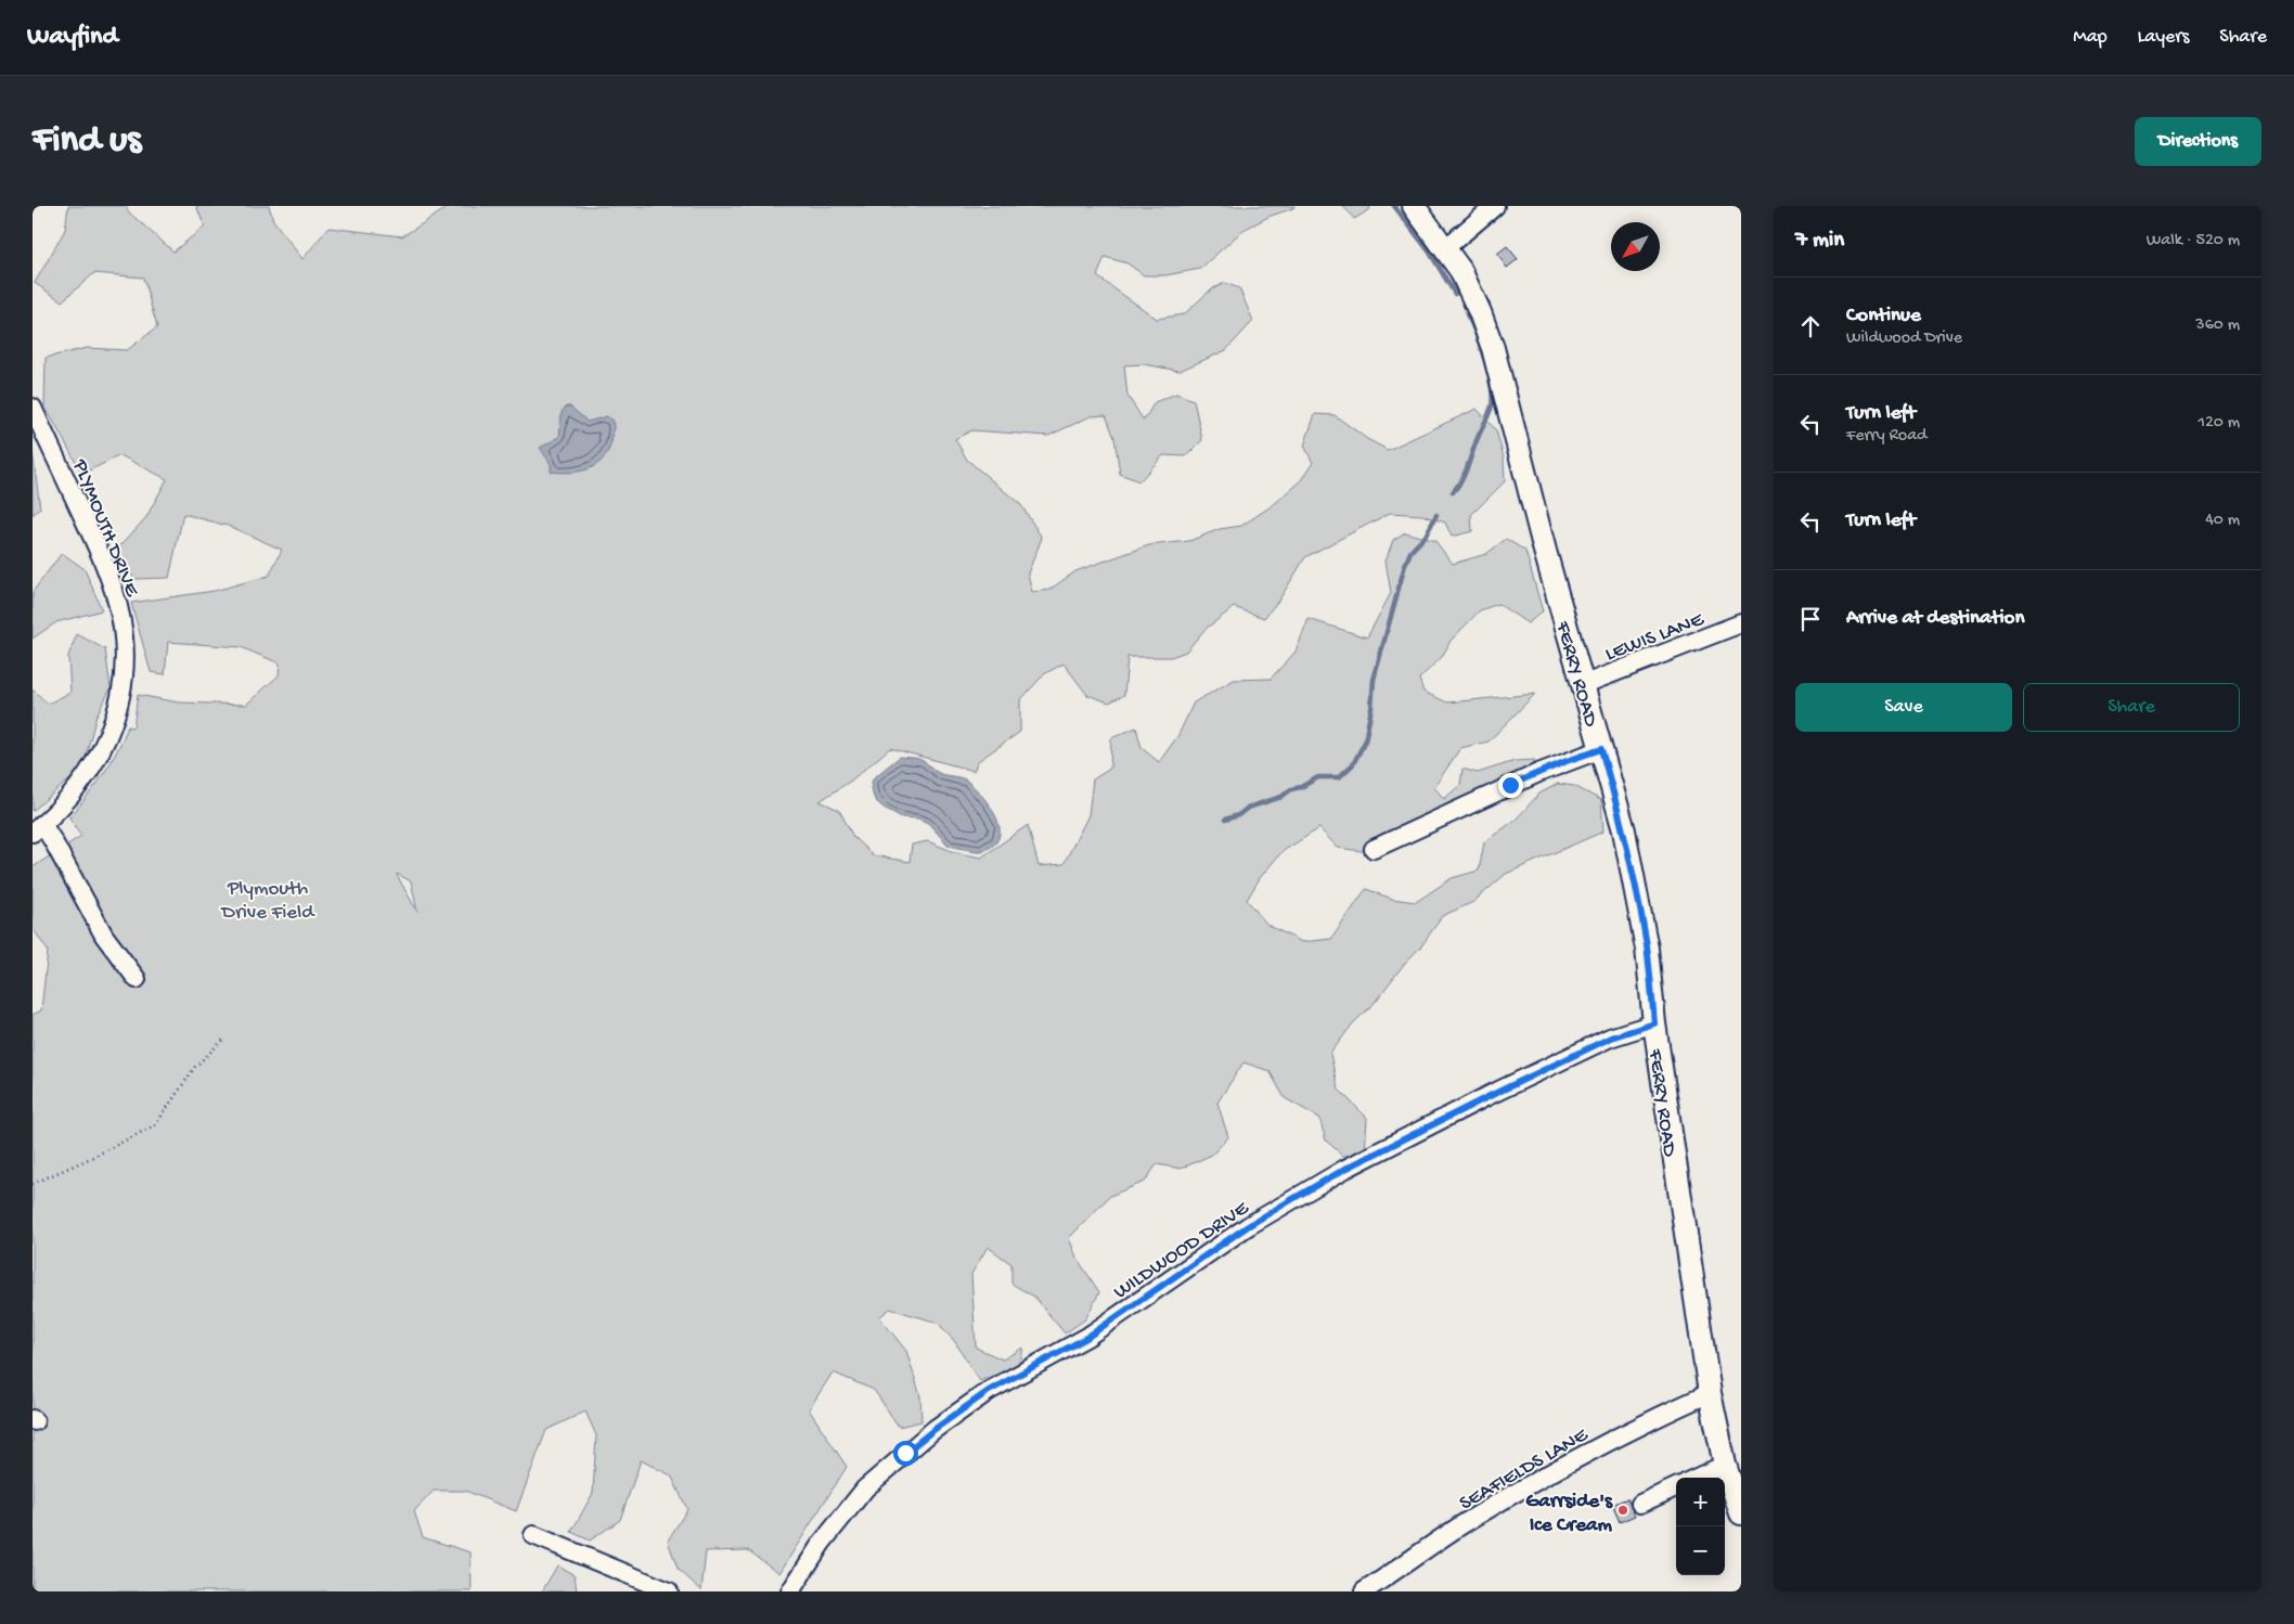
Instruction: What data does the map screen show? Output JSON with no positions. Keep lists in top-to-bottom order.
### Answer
{
  "streets": {
    "main road": ["FERRY ROAD"],
    "street": [
      "PLYMOUTH DRIVE",
      "LEWIS LANE",
      "WILDWOOD DRIVE",
      "SEAFIELDS LANE"
    ]
  },
  "crossings": [
    ["LEWIS LANE", "FERRY ROAD"],
    ["FERRY ROAD", "WILDWOOD DRIVE"],
    ["FERRY ROAD", "SEAFIELDS LANE"]
  ],
  "parks": ["Plymouth Drive Field"],
  "places": ["Garrside's Ice Cream"],
  "north": "bottom left",
  "page": {
    "header": "Wayfind",
    "nav": ["Map", "Layers", "Share"],
    "buttons": [
      "Directions",
      ["Save", "Share"]
    ],
    "title": "Find us",
    "heading": ["7 min", "Walk · 520 m"],
    "list": [
      ["Continue", "Wildwood Drive", "360 m"],
      ["Turn left", "Ferry Road", "120 m"],
      ["Turn left", "40 m"],
      "Arrive at destination"
    ],
    "map_buttons": ["+", "−"]
  }
}
